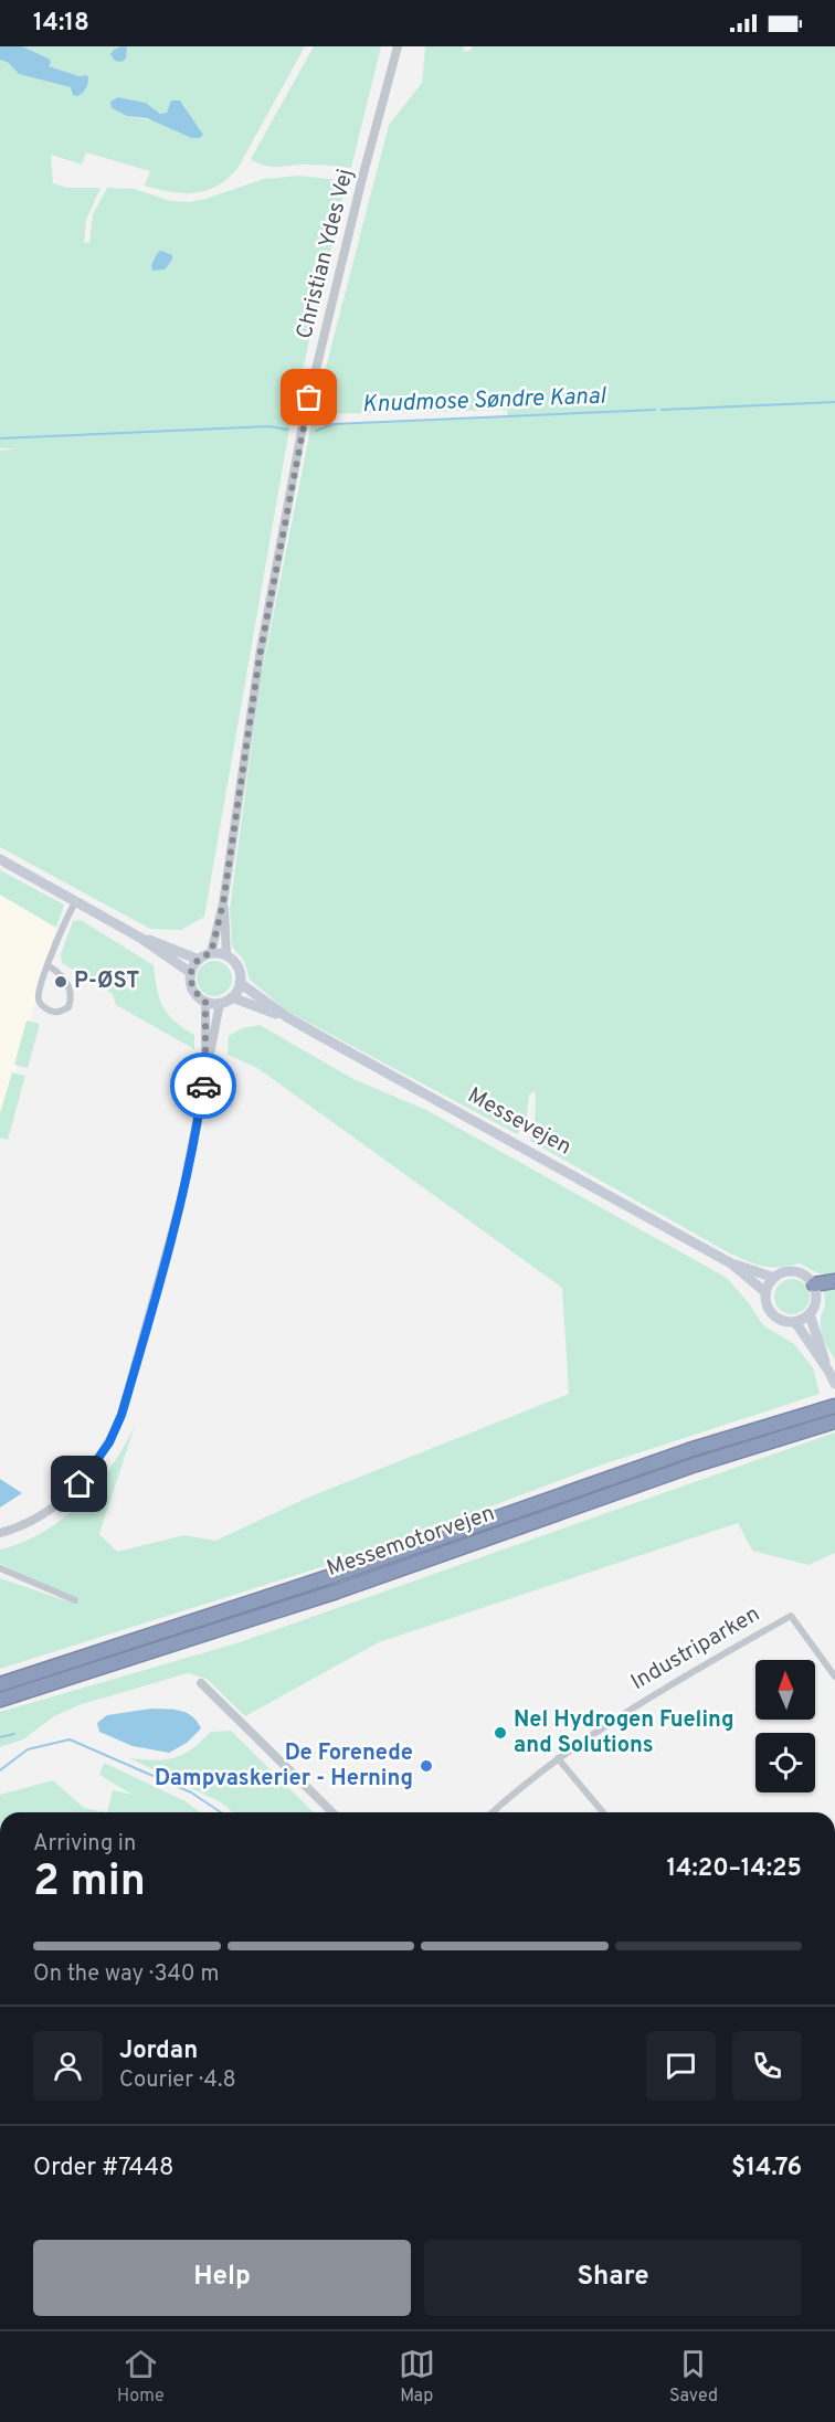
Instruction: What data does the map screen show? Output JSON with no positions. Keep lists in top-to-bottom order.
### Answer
{
  "streets": {
    "highway": ["Messemotorvejen"],
    "main road": ["Messevejen"],
    "street": ["Christian Ydes Vej", "Industriparken"]
  },
  "crossings": [
    ["Christian Ydes Vej", "Messevejen"]
  ],
  "water": ["Knudmose Søndre Kanal"],
  "places": ["P-ØST", "Nel Hydrogen Fueling and Solutions", "De Forenede Dampvaskerier - Herning"],
  "north": "top",
  "page": {
    "status": "14:18",
    "heading": ["2 min", "Arriving in", "14:20–14:25"],
    "panel": [
      "Jordan",
      "Courier · 4.8",
      "Order #7448",
      "$14.76"
    ],
    "bar": "On the way · 340 m",
    "buttons": ["Help", "Share"],
    "tabs": ["Home", "Map", "Saved"]
  }
}
